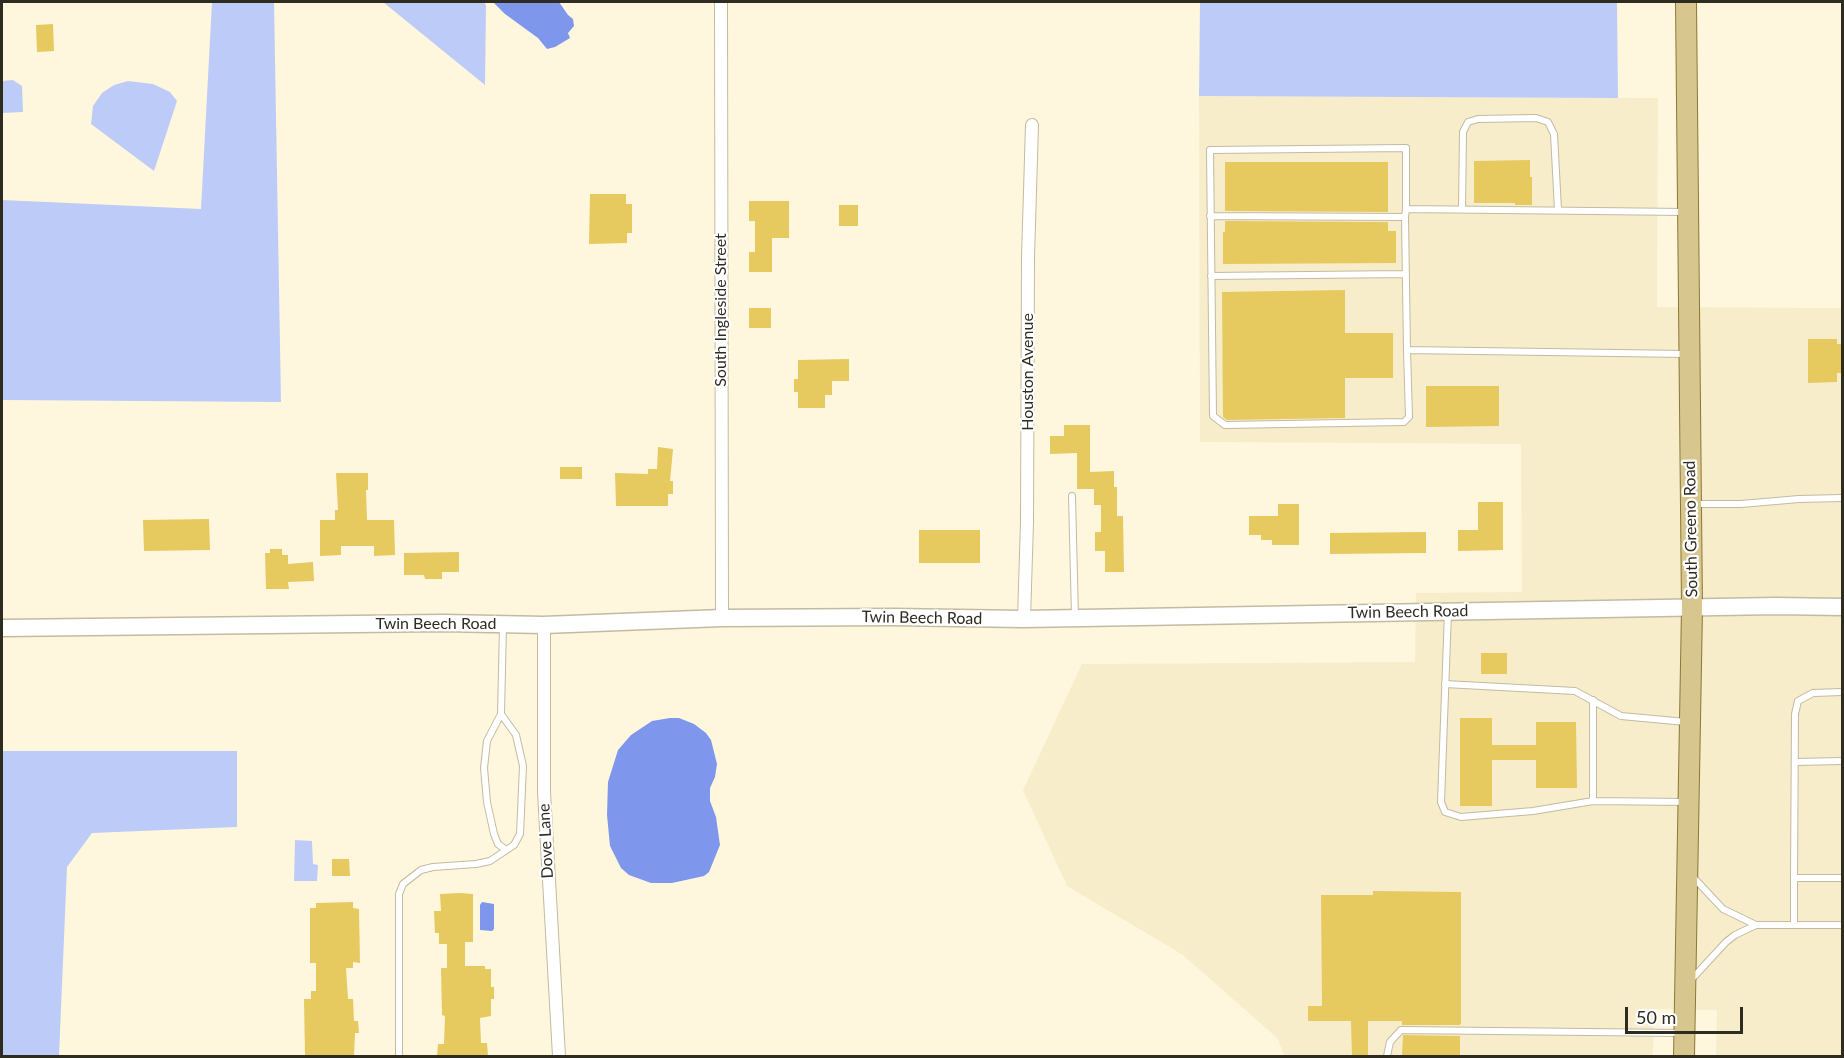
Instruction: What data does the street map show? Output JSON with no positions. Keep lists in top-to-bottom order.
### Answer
{
  "streets": {
    "main road": ["South Greeno Road"],
    "street": [
      "South Ingleside Street",
      "Houston Avenue",
      "Twin Beech Road",
      "Dove Lane"
    ]
  },
  "crossings": [
    ["South Ingleside Street", "Twin Beech Road"],
    ["Houston Avenue", "Twin Beech Road"],
    ["South Greeno Road", "Twin Beech Road"],
    ["Twin Beech Road", "Dove Lane"]
  ],
  "scale_bar": "50 m"
}
